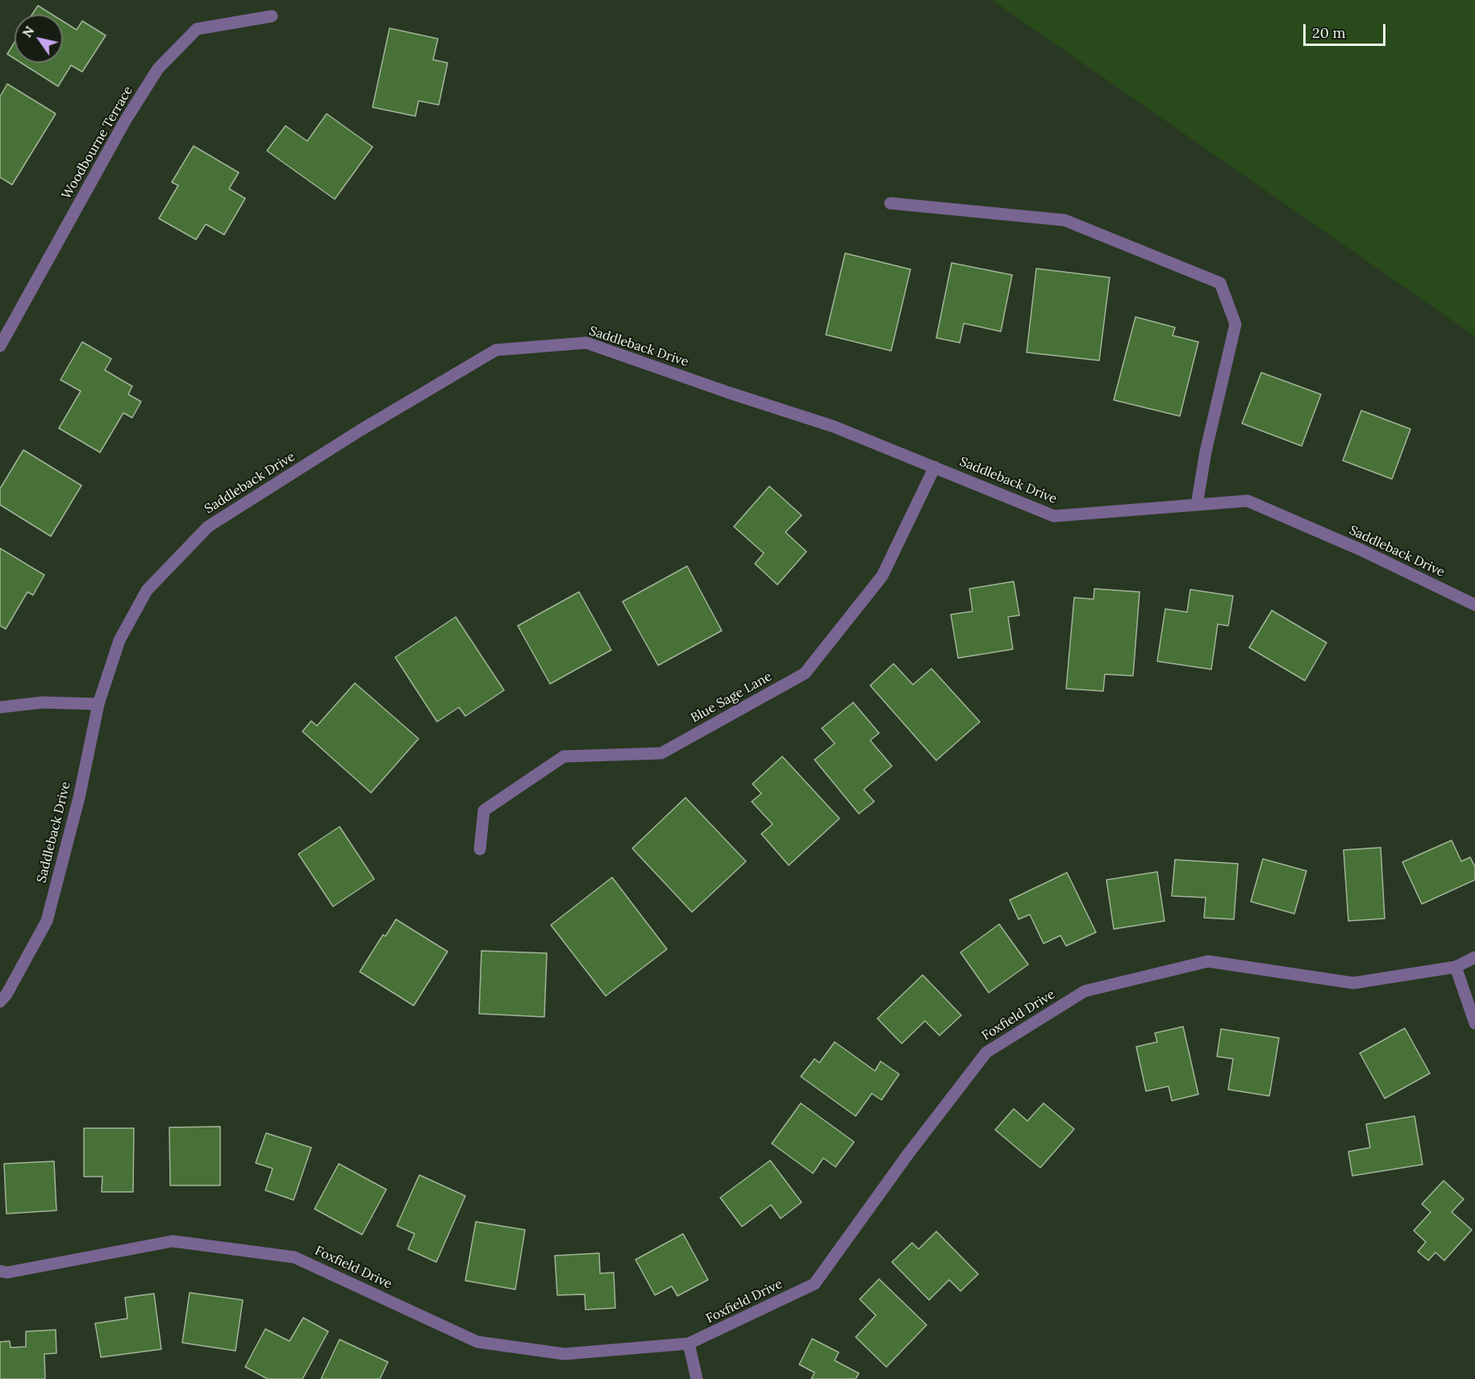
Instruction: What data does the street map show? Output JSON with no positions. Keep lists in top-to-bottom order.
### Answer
{
  "streets": {
    "street": [
      "Woodbourne Terrace",
      "Saddleback Drive",
      "Blue Sage Lane",
      "Foxfield Drive"
    ]
  },
  "crossings": [
    ["Saddleback Drive", "Blue Sage Lane"]
  ],
  "scale_bar": "20 m",
  "north": "top left"
}
